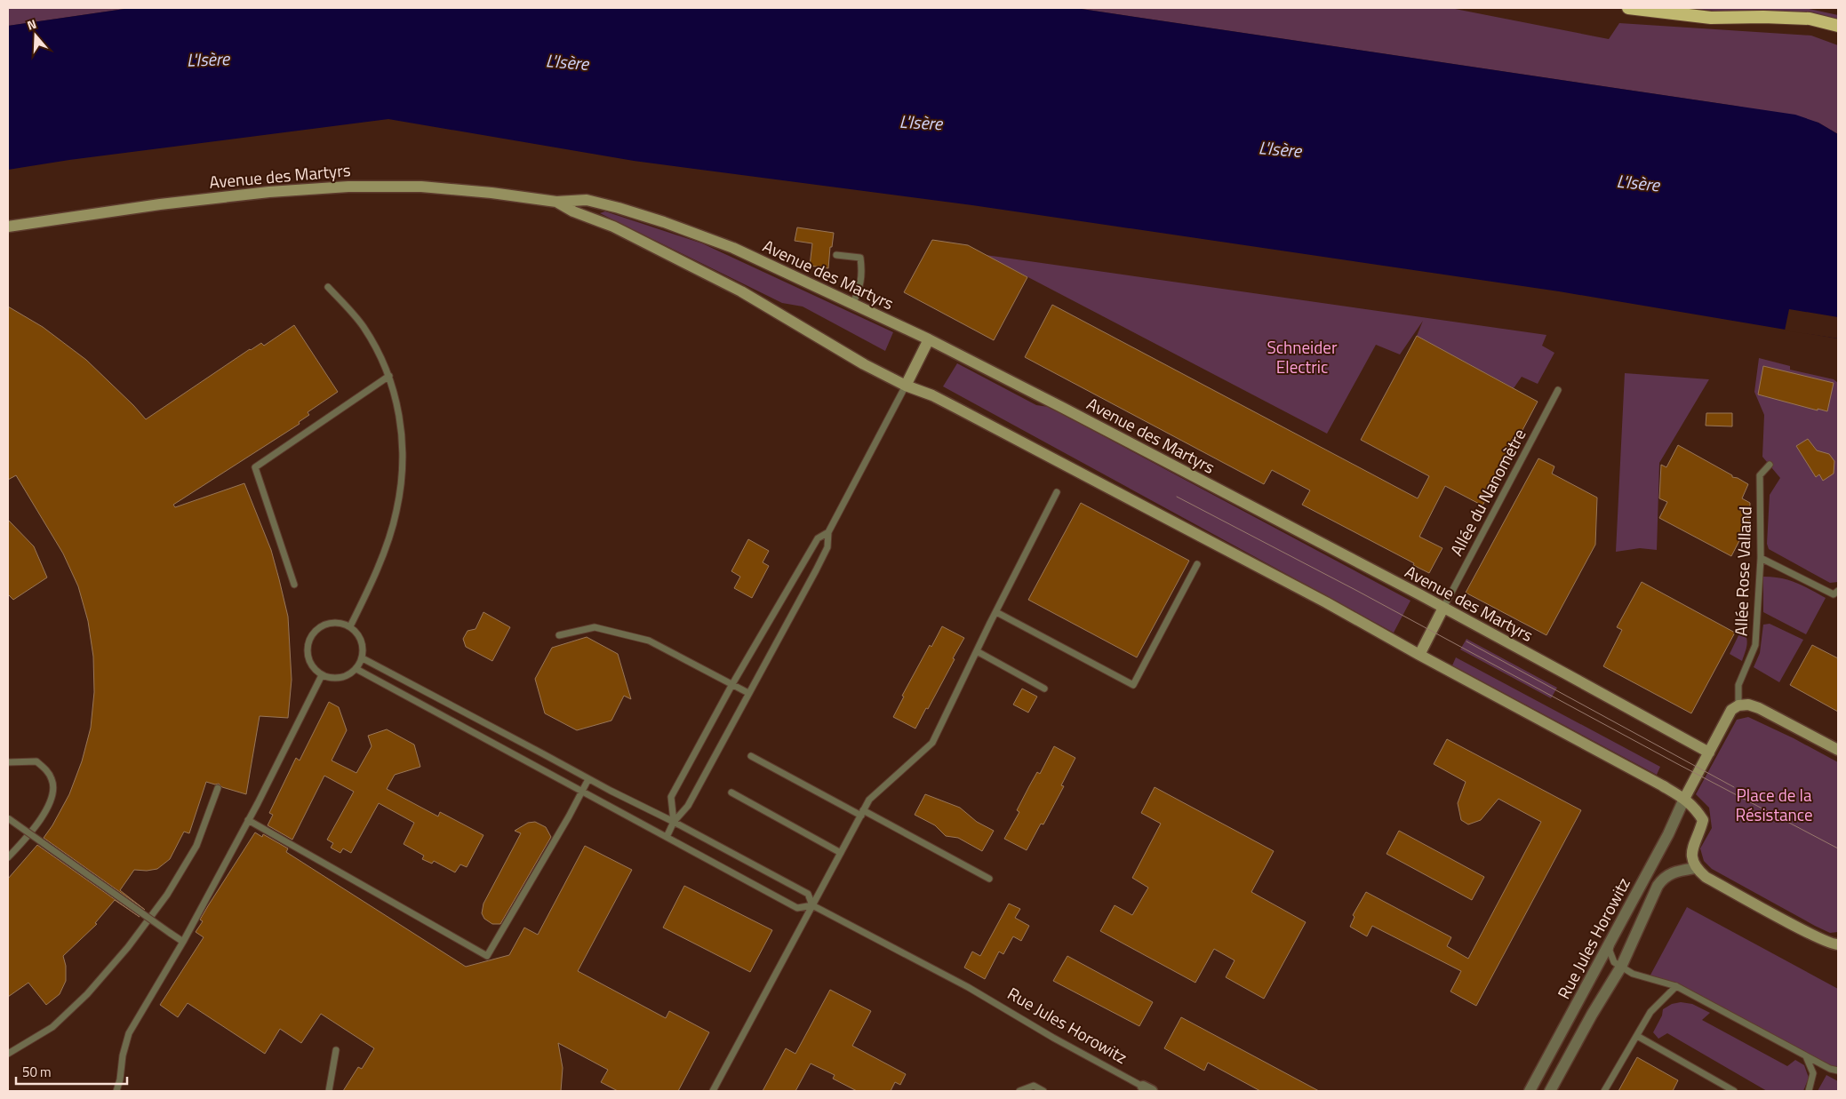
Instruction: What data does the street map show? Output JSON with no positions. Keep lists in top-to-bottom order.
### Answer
{
  "streets": {
    "main road": ["Avenue des Martyrs"],
    "street": ["Rue Jules Horowitz"],
    "lane": ["Allée du Nanomètre", "Allée Rose Valland"]
  },
  "crossings": [
    ["Avenue des Martyrs", "Allée du Nanomètre"],
    ["Avenue des Martyrs", "Rue Jules Horowitz"]
  ],
  "water": ["L'Isère"],
  "parks": ["Schneider Electric", "Place de la Résistance"],
  "scale_bar": "50 m",
  "north": "top"
}
